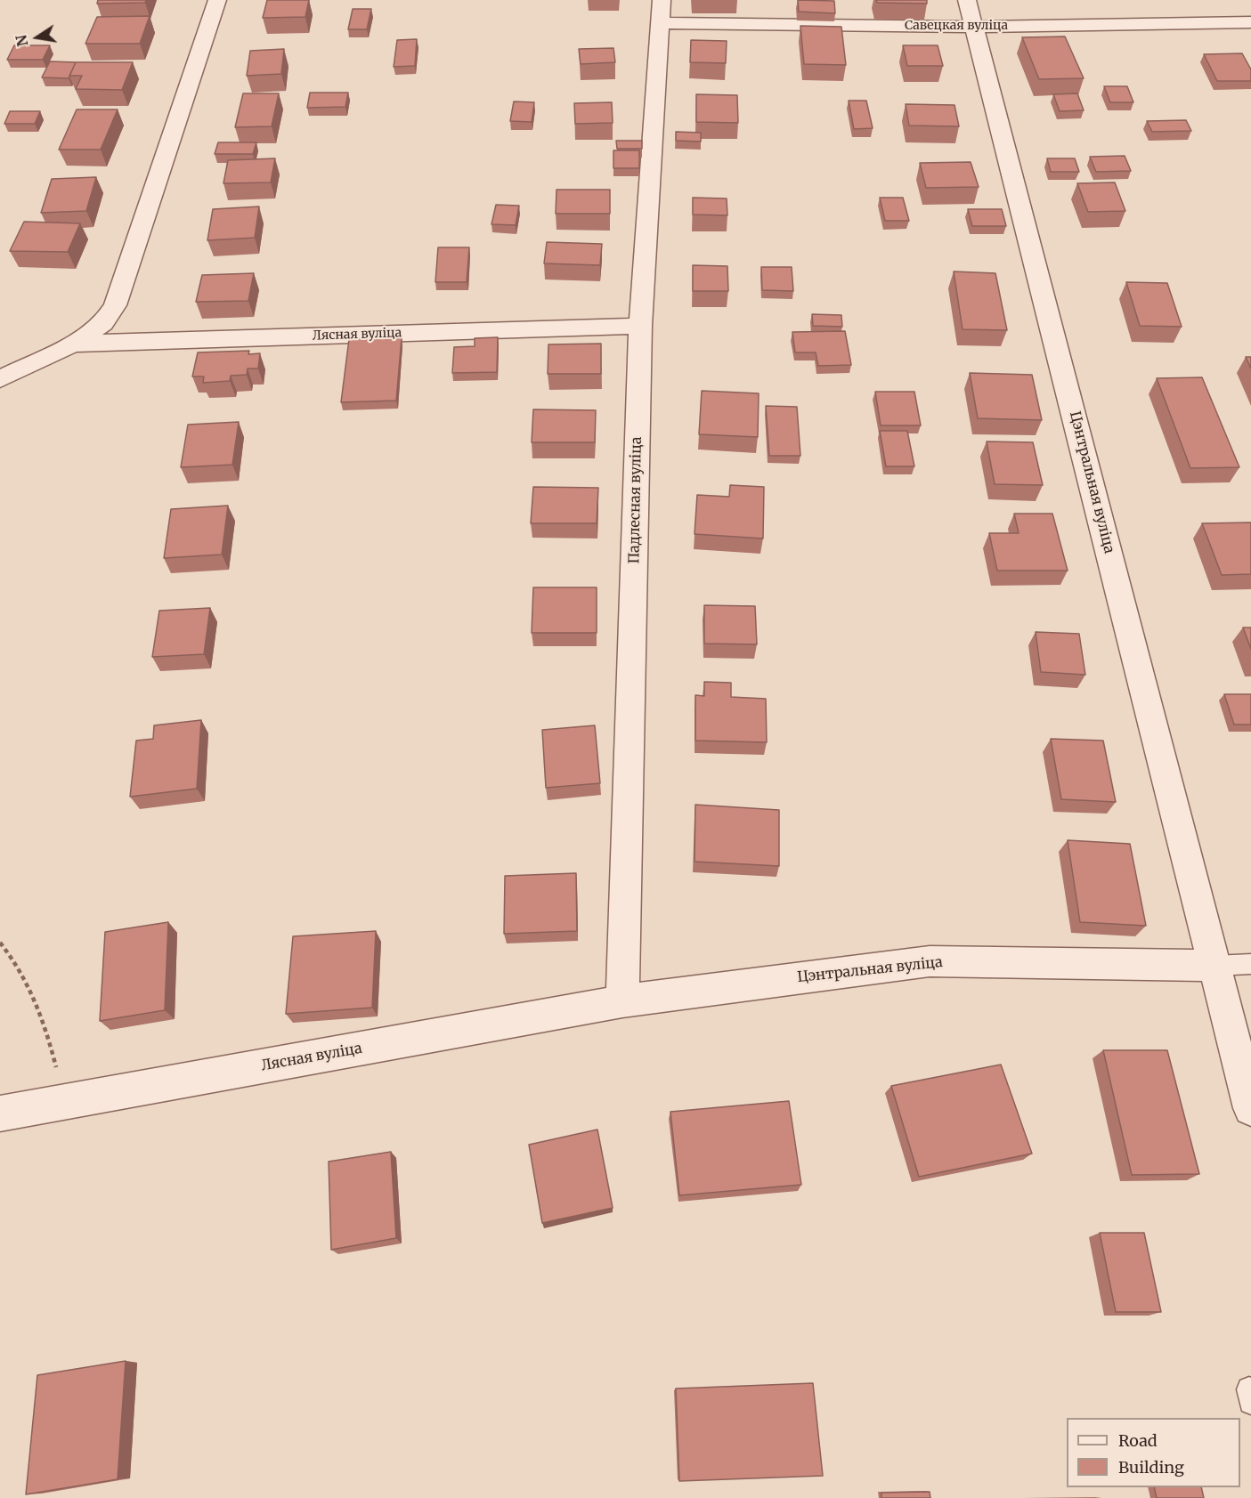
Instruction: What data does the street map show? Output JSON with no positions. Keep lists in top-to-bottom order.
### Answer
{
  "streets": {
    "street": [
      "Савецкая вуліца",
      "Лясная вуліца",
      "Цэнтральная вуліца",
      "Падлесная вуліца"
    ]
  },
  "crossings": [
    ["Савецкая вуліца", "Цэнтральная вуліца"],
    ["Савецкая вуліца", "Падлесная вуліца"],
    ["Лясная вуліца", "Цэнтральная вуліца"],
    ["Лясная вуліца", "Падлесная вуліца"],
    ["Цэнтральная вуліца", "Падлесная вуліца"]
  ],
  "legend": ["Road", "Building"],
  "north": "left"
}
